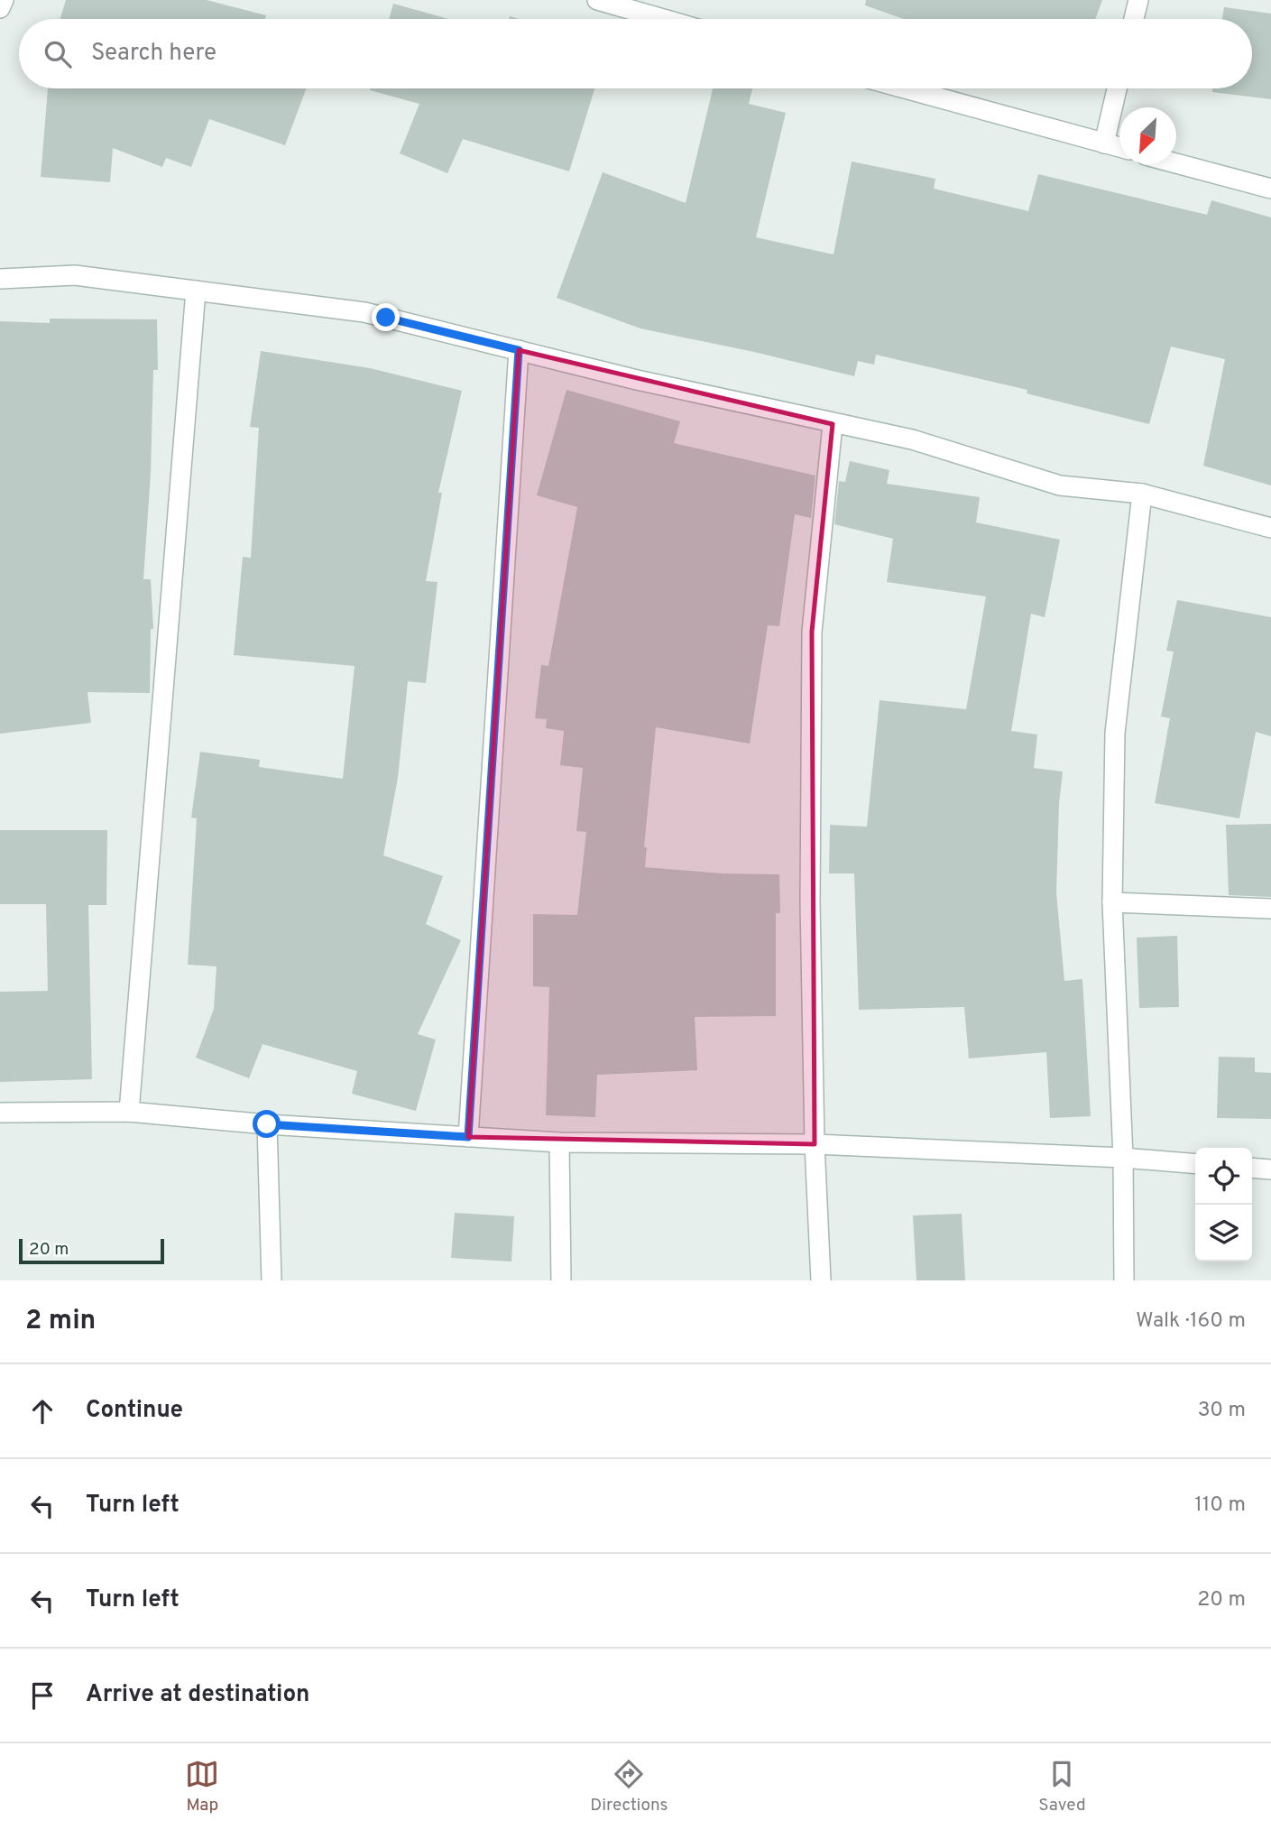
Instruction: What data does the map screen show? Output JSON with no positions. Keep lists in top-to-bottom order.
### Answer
{
  "scale_bar": "20 m",
  "north": "bottom left",
  "page": {
    "search": "Search here",
    "scale": "20 m",
    "heading": ["2 min", "Walk · 160 m"],
    "list": [
      ["Continue", "30 m"],
      ["Turn left", "110 m"],
      ["Turn left", "20 m"],
      "Arrive at destination"
    ],
    "nav": ["Map", "Directions", "Saved"]
  }
}
